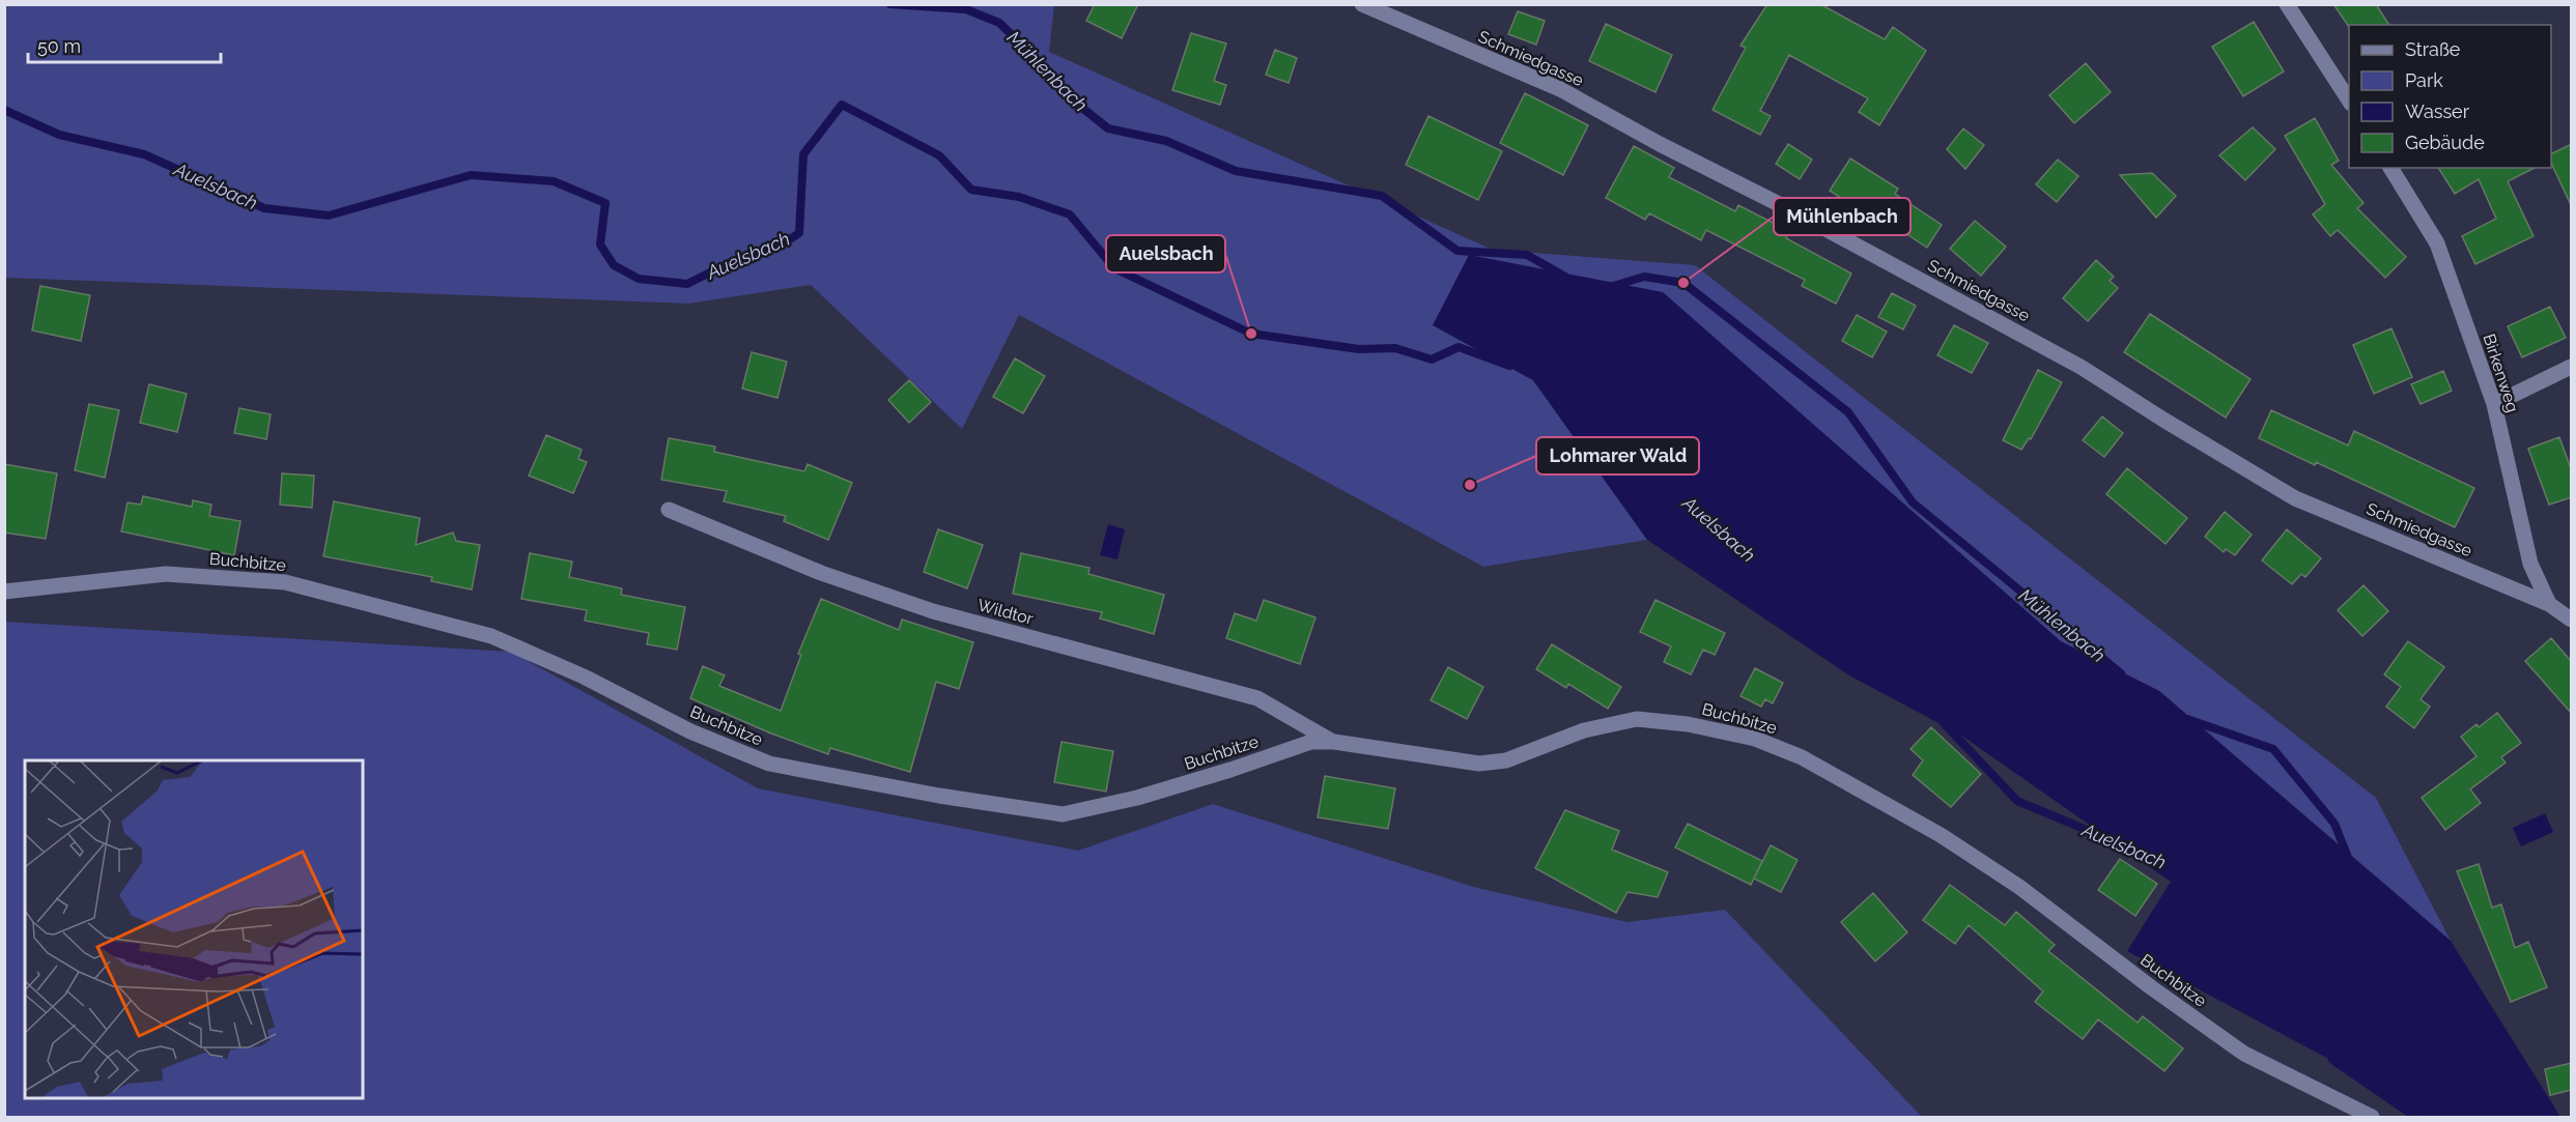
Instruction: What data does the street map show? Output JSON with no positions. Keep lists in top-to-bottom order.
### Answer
{
  "streets": {
    "street": [
      "Schmiedgasse",
      "Birkenweg",
      "Buchbitze",
      "Wildtor"
    ]
  },
  "crossings": [
    ["Schmiedgasse", "Birkenweg"],
    ["Buchbitze", "Wildtor"]
  ],
  "water": ["Mühlenbach", "Auelsbach"],
  "places": ["Mühlenbach", "Auelsbach", "Lohmarer Wald"],
  "legend": [
    "Straße",
    "Park",
    "Wasser",
    "Gebäude"
  ],
  "scale_bar": "50 m"
}
